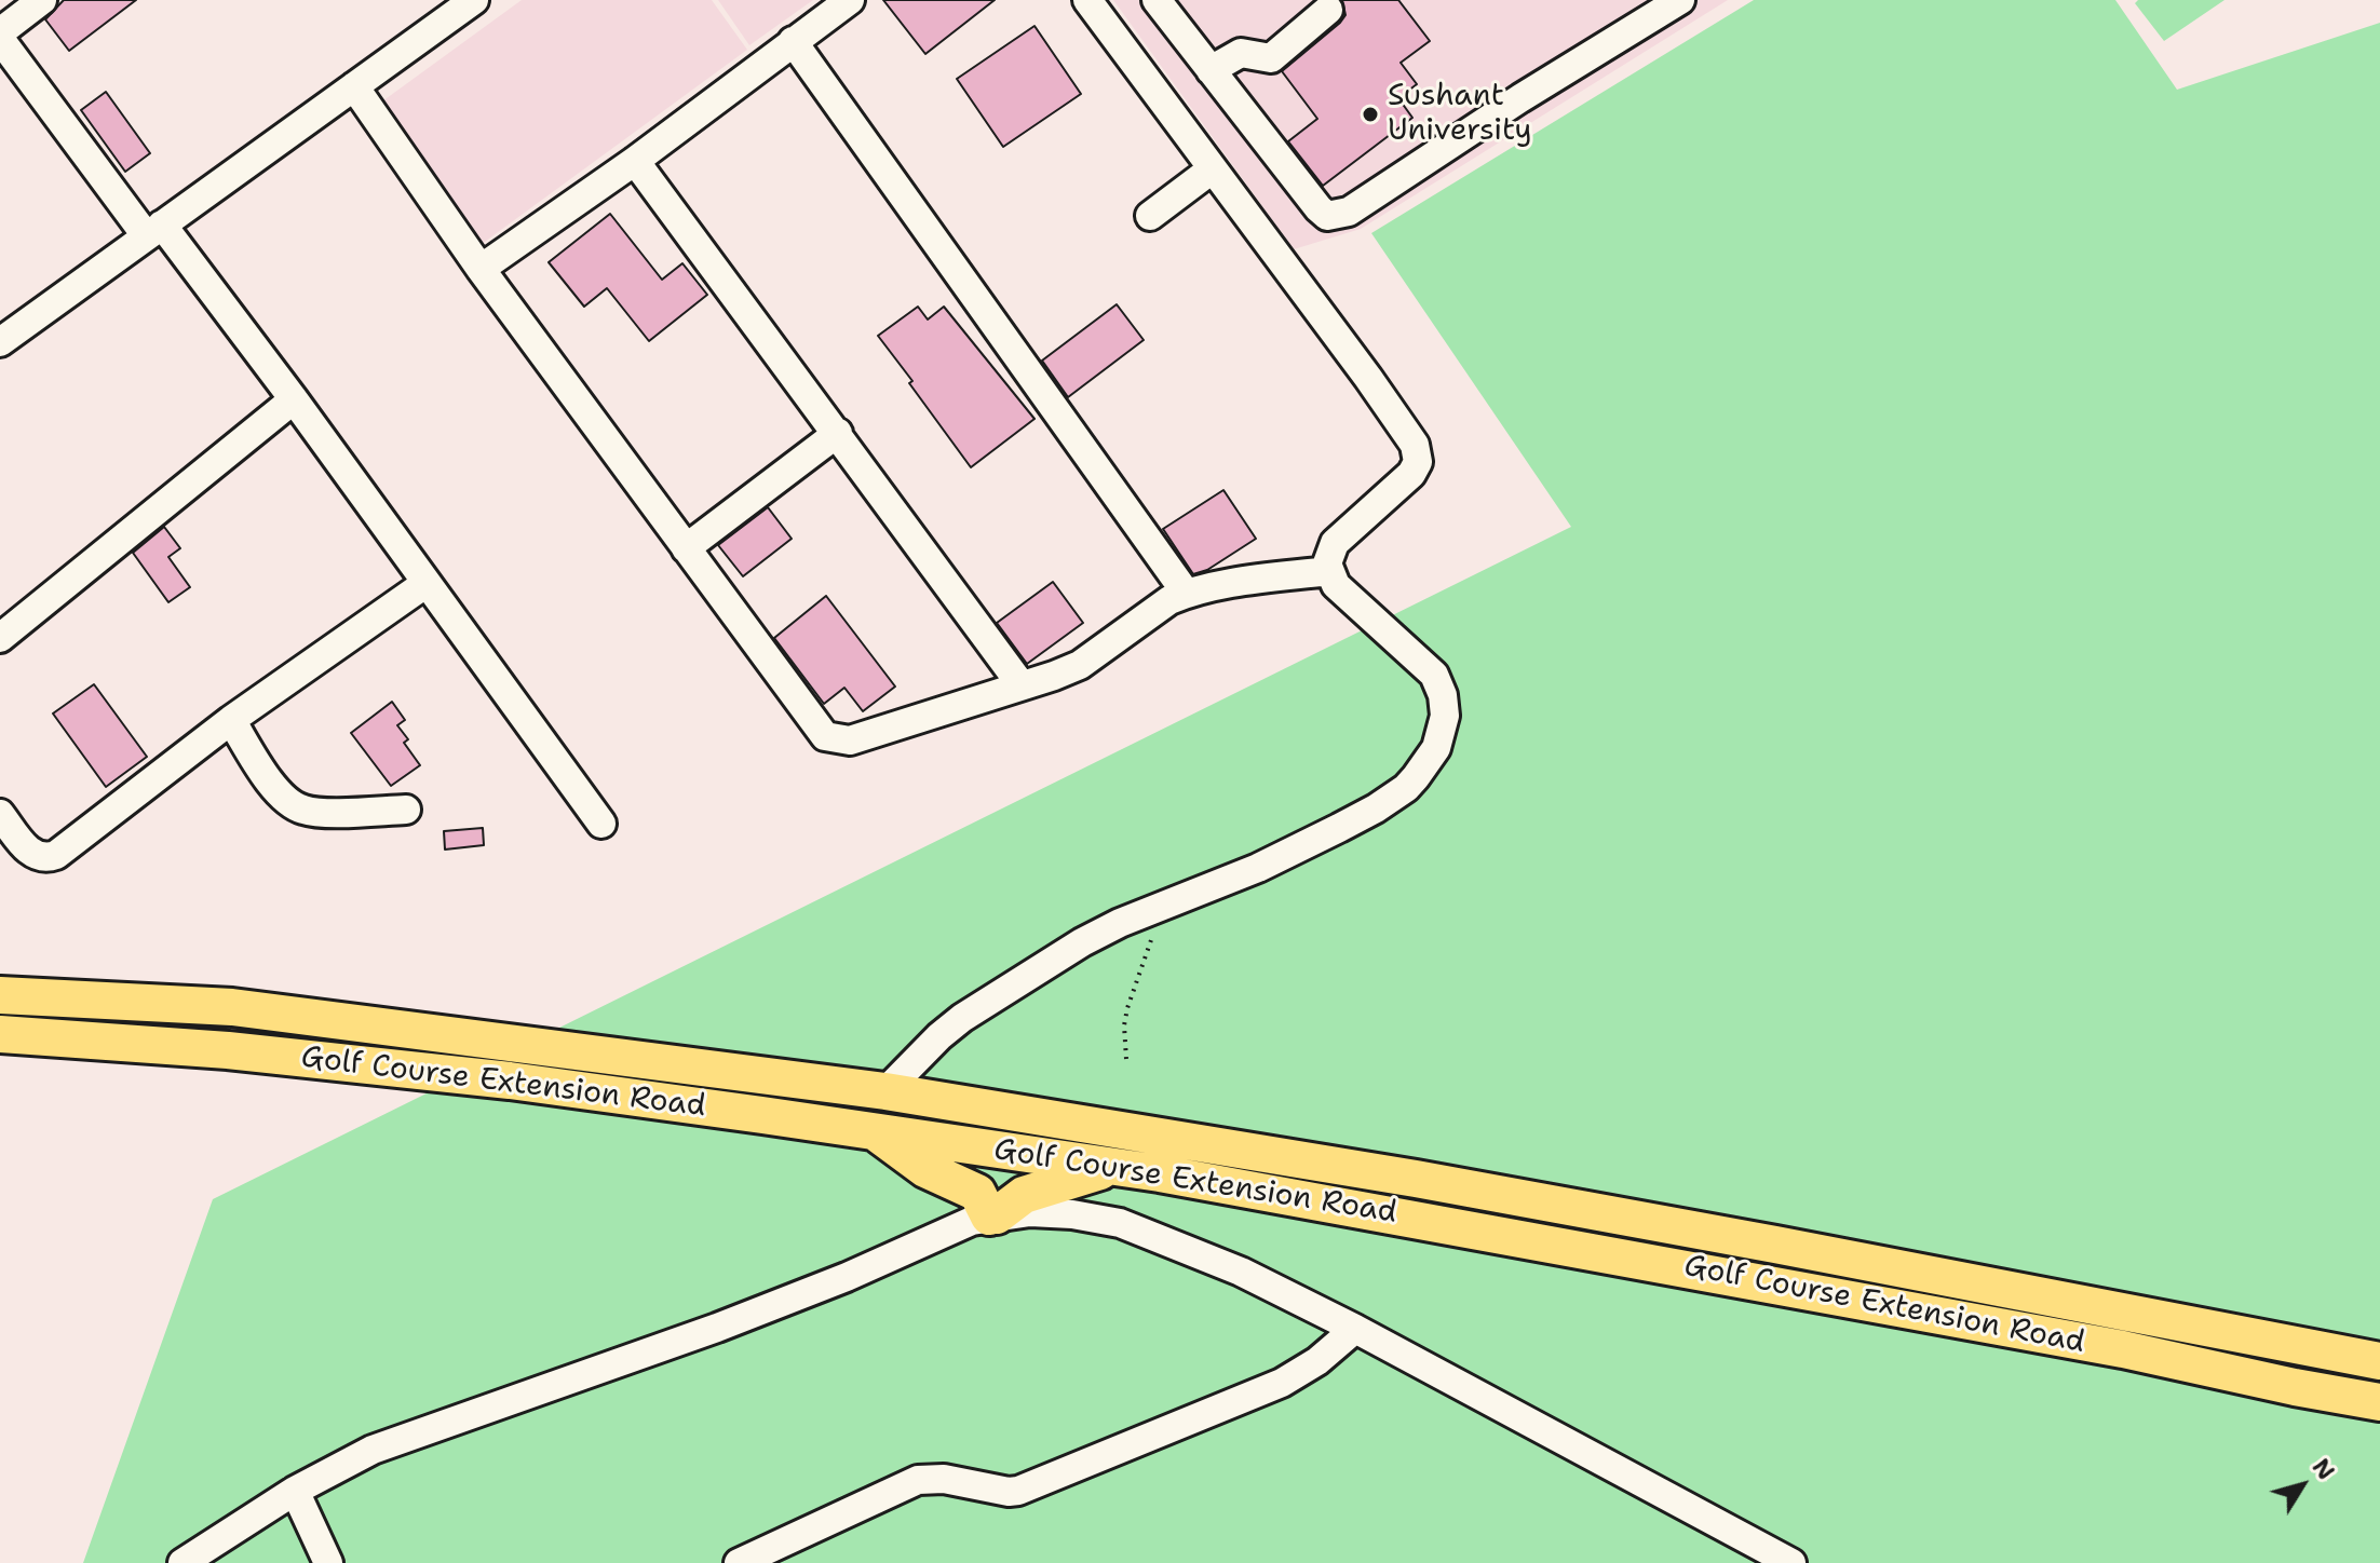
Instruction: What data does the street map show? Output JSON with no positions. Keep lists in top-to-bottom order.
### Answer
{
  "streets": {
    "main road": ["Golf Course Extension Road"]
  },
  "places": ["Sushant University"],
  "north": "top right"
}
